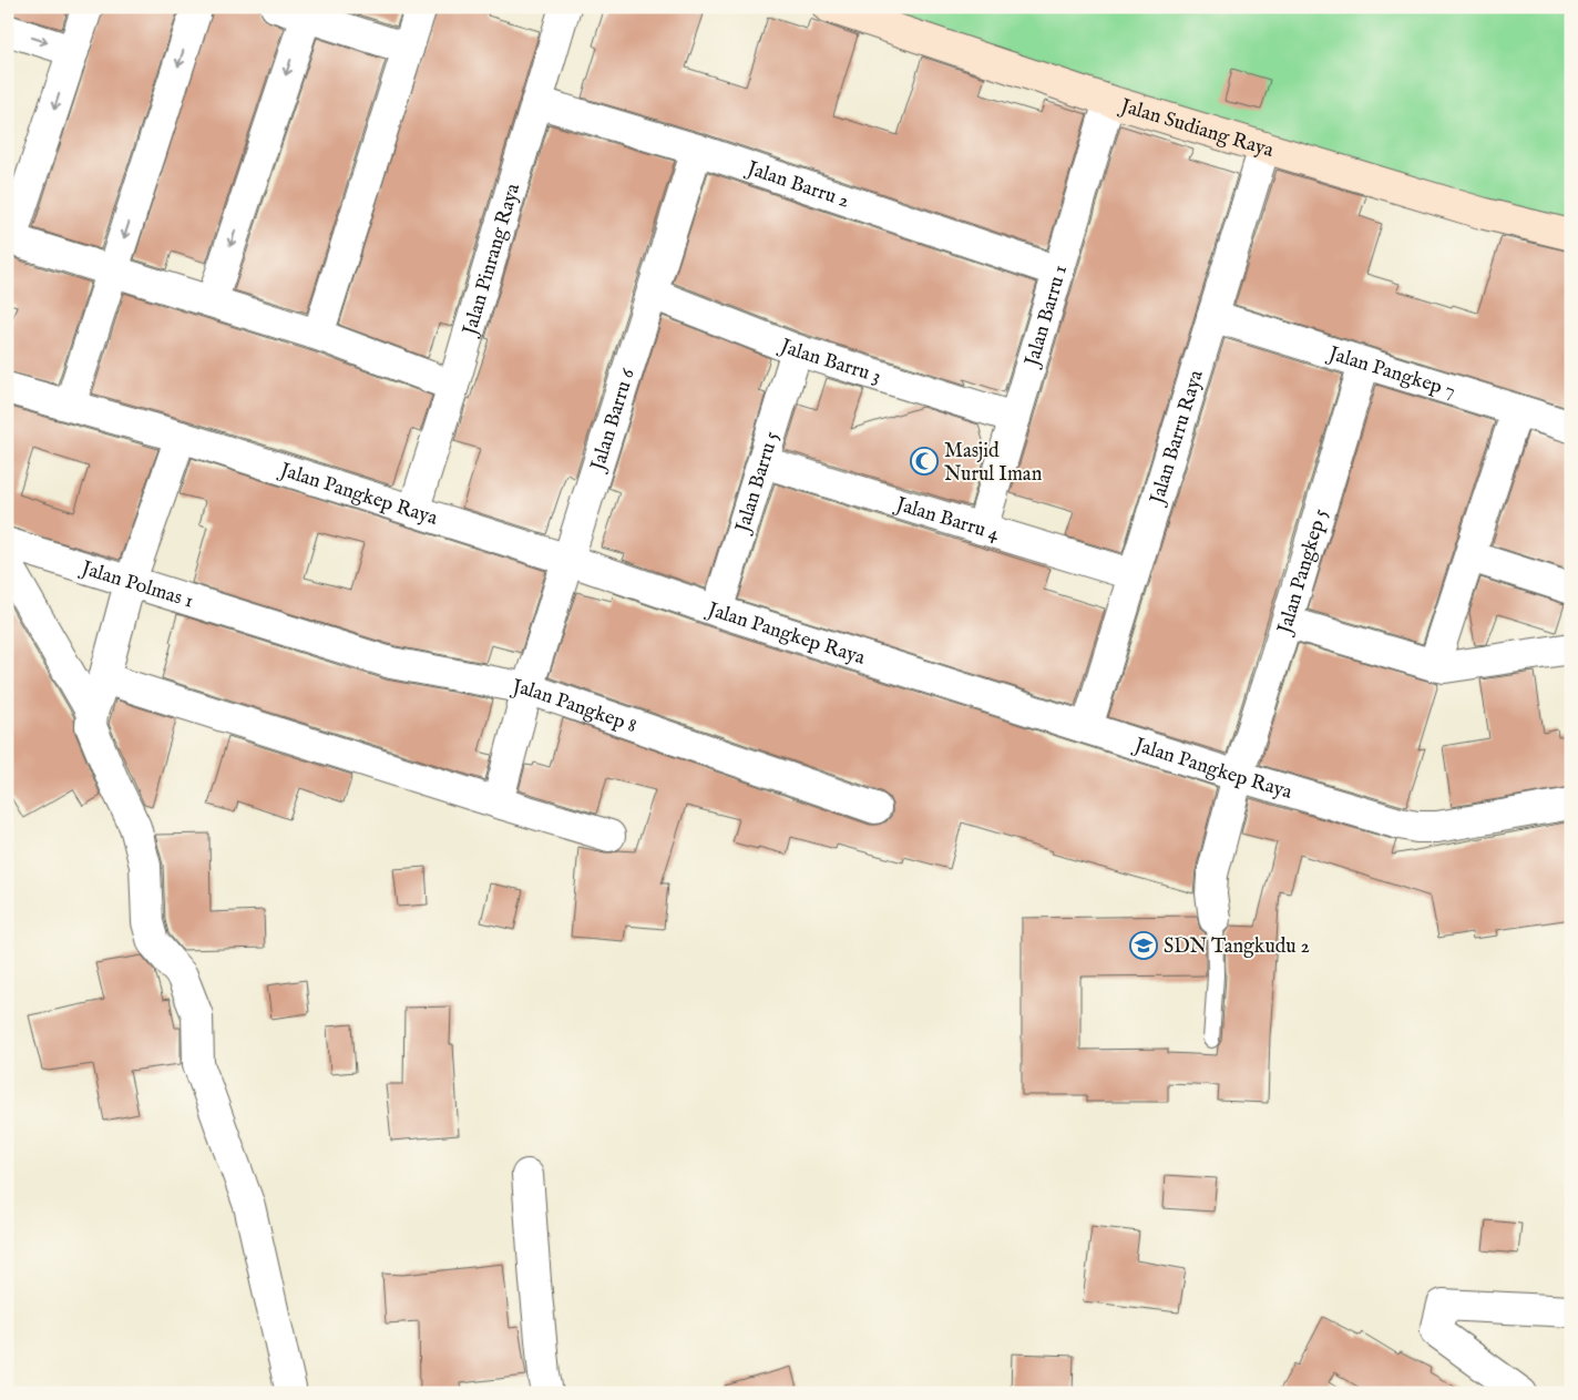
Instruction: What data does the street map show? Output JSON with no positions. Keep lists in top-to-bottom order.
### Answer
{
  "streets": {
    "street": [
      "Jalan Sudiang Raya",
      "Jalan Barru 2",
      "Jalan Pinrang Raya",
      "Jalan Barru 1",
      "Jalan Barru 3",
      "Jalan Pangkep 7",
      "Jalan Barru 6",
      "Jalan Barru Raya",
      "Jalan Barru 5",
      "Jalan Pangkep Raya",
      "Jalan Barru 4",
      "Jalan Pangkep 5",
      "Jalan Polmas 1",
      "Jalan Pangkep 8"
    ]
  },
  "crossings": [
    ["Jalan Sudiang Raya", "Jalan Barru 1"],
    ["Jalan Sudiang Raya", "Jalan Barru Raya"],
    ["Jalan Barru 2", "Jalan Pinrang Raya"],
    ["Jalan Barru 2", "Jalan Barru 1"],
    ["Jalan Barru 2", "Jalan Barru 6"],
    ["Jalan Pinrang Raya", "Jalan Pangkep Raya"],
    ["Jalan Barru 1", "Jalan Barru 3"],
    ["Jalan Barru 1", "Jalan Barru 4"],
    ["Jalan Barru 3", "Jalan Barru 6"],
    ["Jalan Barru 3", "Jalan Barru 5"],
    ["Jalan Pangkep 7", "Jalan Barru Raya"],
    ["Jalan Pangkep 7", "Jalan Pangkep 5"],
    ["Jalan Barru 6", "Jalan Pangkep Raya"],
    ["Jalan Barru 6", "Jalan Pangkep 8"],
    ["Jalan Barru Raya", "Jalan Pangkep Raya"],
    ["Jalan Barru Raya", "Jalan Barru 4"],
    ["Jalan Barru 5", "Jalan Pangkep Raya"],
    ["Jalan Barru 5", "Jalan Barru 4"],
    ["Jalan Pangkep Raya", "Jalan Pangkep 5"],
    ["Jalan Polmas 1", "Jalan Pangkep 8"]
  ],
  "places": {
    "mosque": ["Masjid Nurul Iman"],
    "school or university": ["SDN Tangkudu 2"]
  }
}
